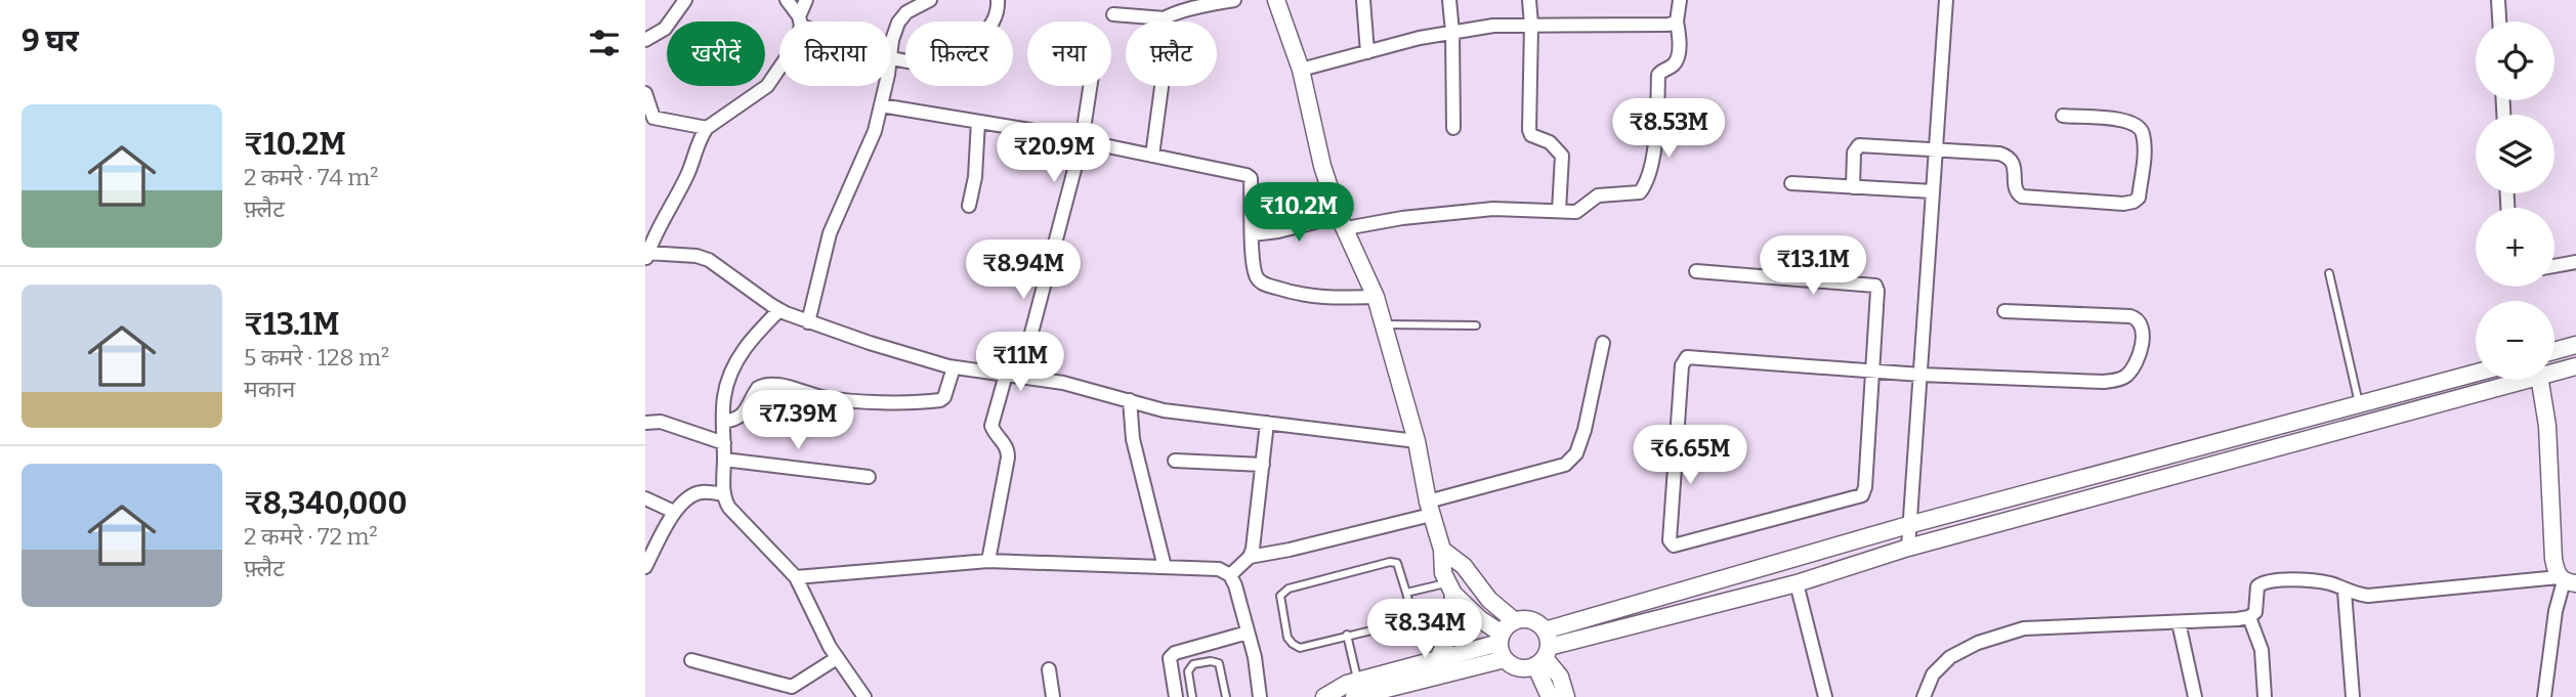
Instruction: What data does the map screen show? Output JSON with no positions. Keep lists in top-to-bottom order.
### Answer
{
  "page": {
    "heading": "9 घर",
    "map_buttons": ["+", "−"],
    "chip": [
      "खरीदें",
      "किराया",
      "फ़िल्टर",
      "नया",
      "फ़्लैट"
    ],
    "list": [
      {
        "name": "₹10.2M",
        "note": "2 कमरे · 74 m² · फ़्लैट"
      },
      {
        "name": "₹13.1M",
        "note": "5 कमरे · 128 m² · मकान"
      },
      {
        "name": "₹8,340,000",
        "note": "2 कमरे · 72 m² · फ़्लैट"
      }
    ],
    "price": [
      "₹8.53M",
      "₹20.9M",
      "₹10.2M",
      "₹13.1M",
      "₹8.94M",
      "₹11M",
      "₹7.39M",
      "₹6.65M",
      "₹8.34M"
    ]
  }
}
